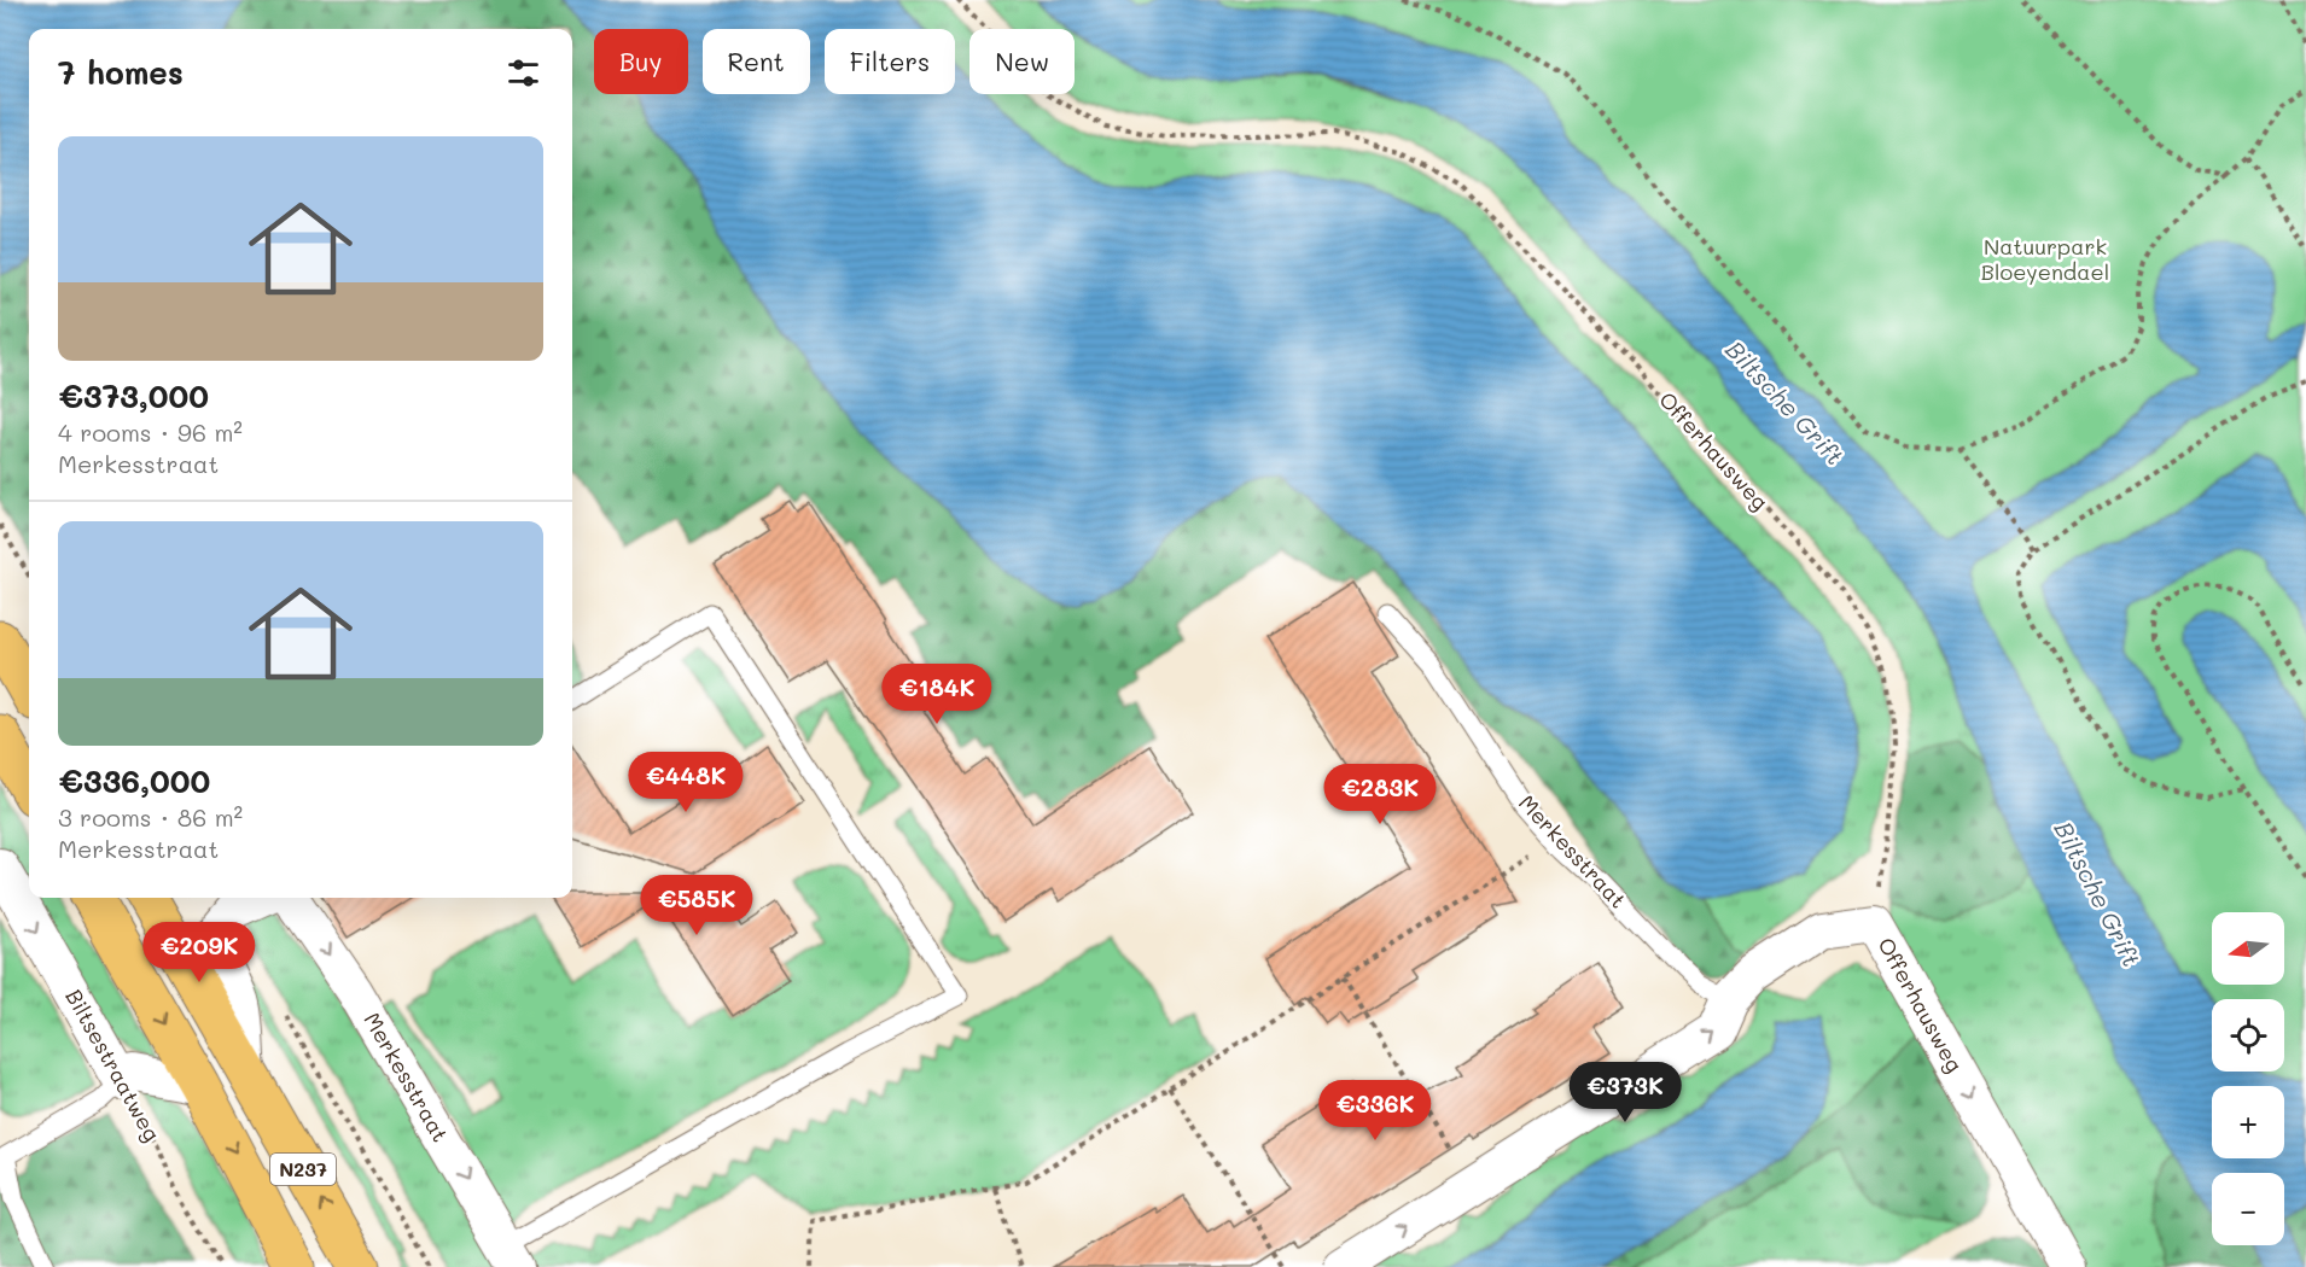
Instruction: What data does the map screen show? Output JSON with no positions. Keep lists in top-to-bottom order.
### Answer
{
  "streets": {
    "main road": ["N237"],
    "street": ["Offerhausweg", "Merkesstraat", "Biltsestraatweg"]
  },
  "one_way": ["Merkesstraat", "Biltsestraatweg"],
  "water": ["Biltsche Grift"],
  "parks": ["Natuurpark Bloeyendael"],
  "north": "left",
  "page": {
    "chip": [
      "Buy",
      "Rent",
      "Filters",
      "New"
    ],
    "heading": "7 homes",
    "list": [
      {
        "name": "€373,000",
        "note": "4 rooms · 96 m² · Merkesstraat"
      },
      {
        "name": "€336,000",
        "note": "3 rooms · 86 m² · Merkesstraat"
      }
    ],
    "price": [
      "€184K",
      "€448K",
      "€283K",
      "€585K",
      "€209K",
      "€373K",
      "€336K"
    ],
    "map_buttons": ["+", "−"]
  }
}
